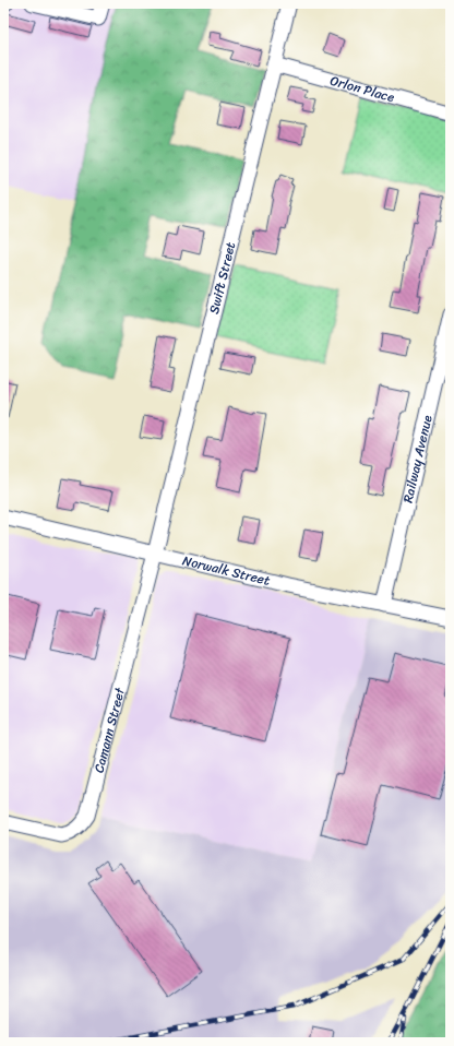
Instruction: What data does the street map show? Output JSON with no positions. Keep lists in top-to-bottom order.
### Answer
{
  "streets": {
    "street": [
      "Orlon Place",
      "Swift Street",
      "Railway Avenue",
      "Norwalk Street",
      "Camann Street"
    ]
  },
  "crossings": [
    ["Orlon Place", "Swift Street"],
    ["Swift Street", "Norwalk Street"],
    ["Swift Street", "Camann Street"],
    ["Railway Avenue", "Norwalk Street"],
    ["Norwalk Street", "Camann Street"]
  ]
}
